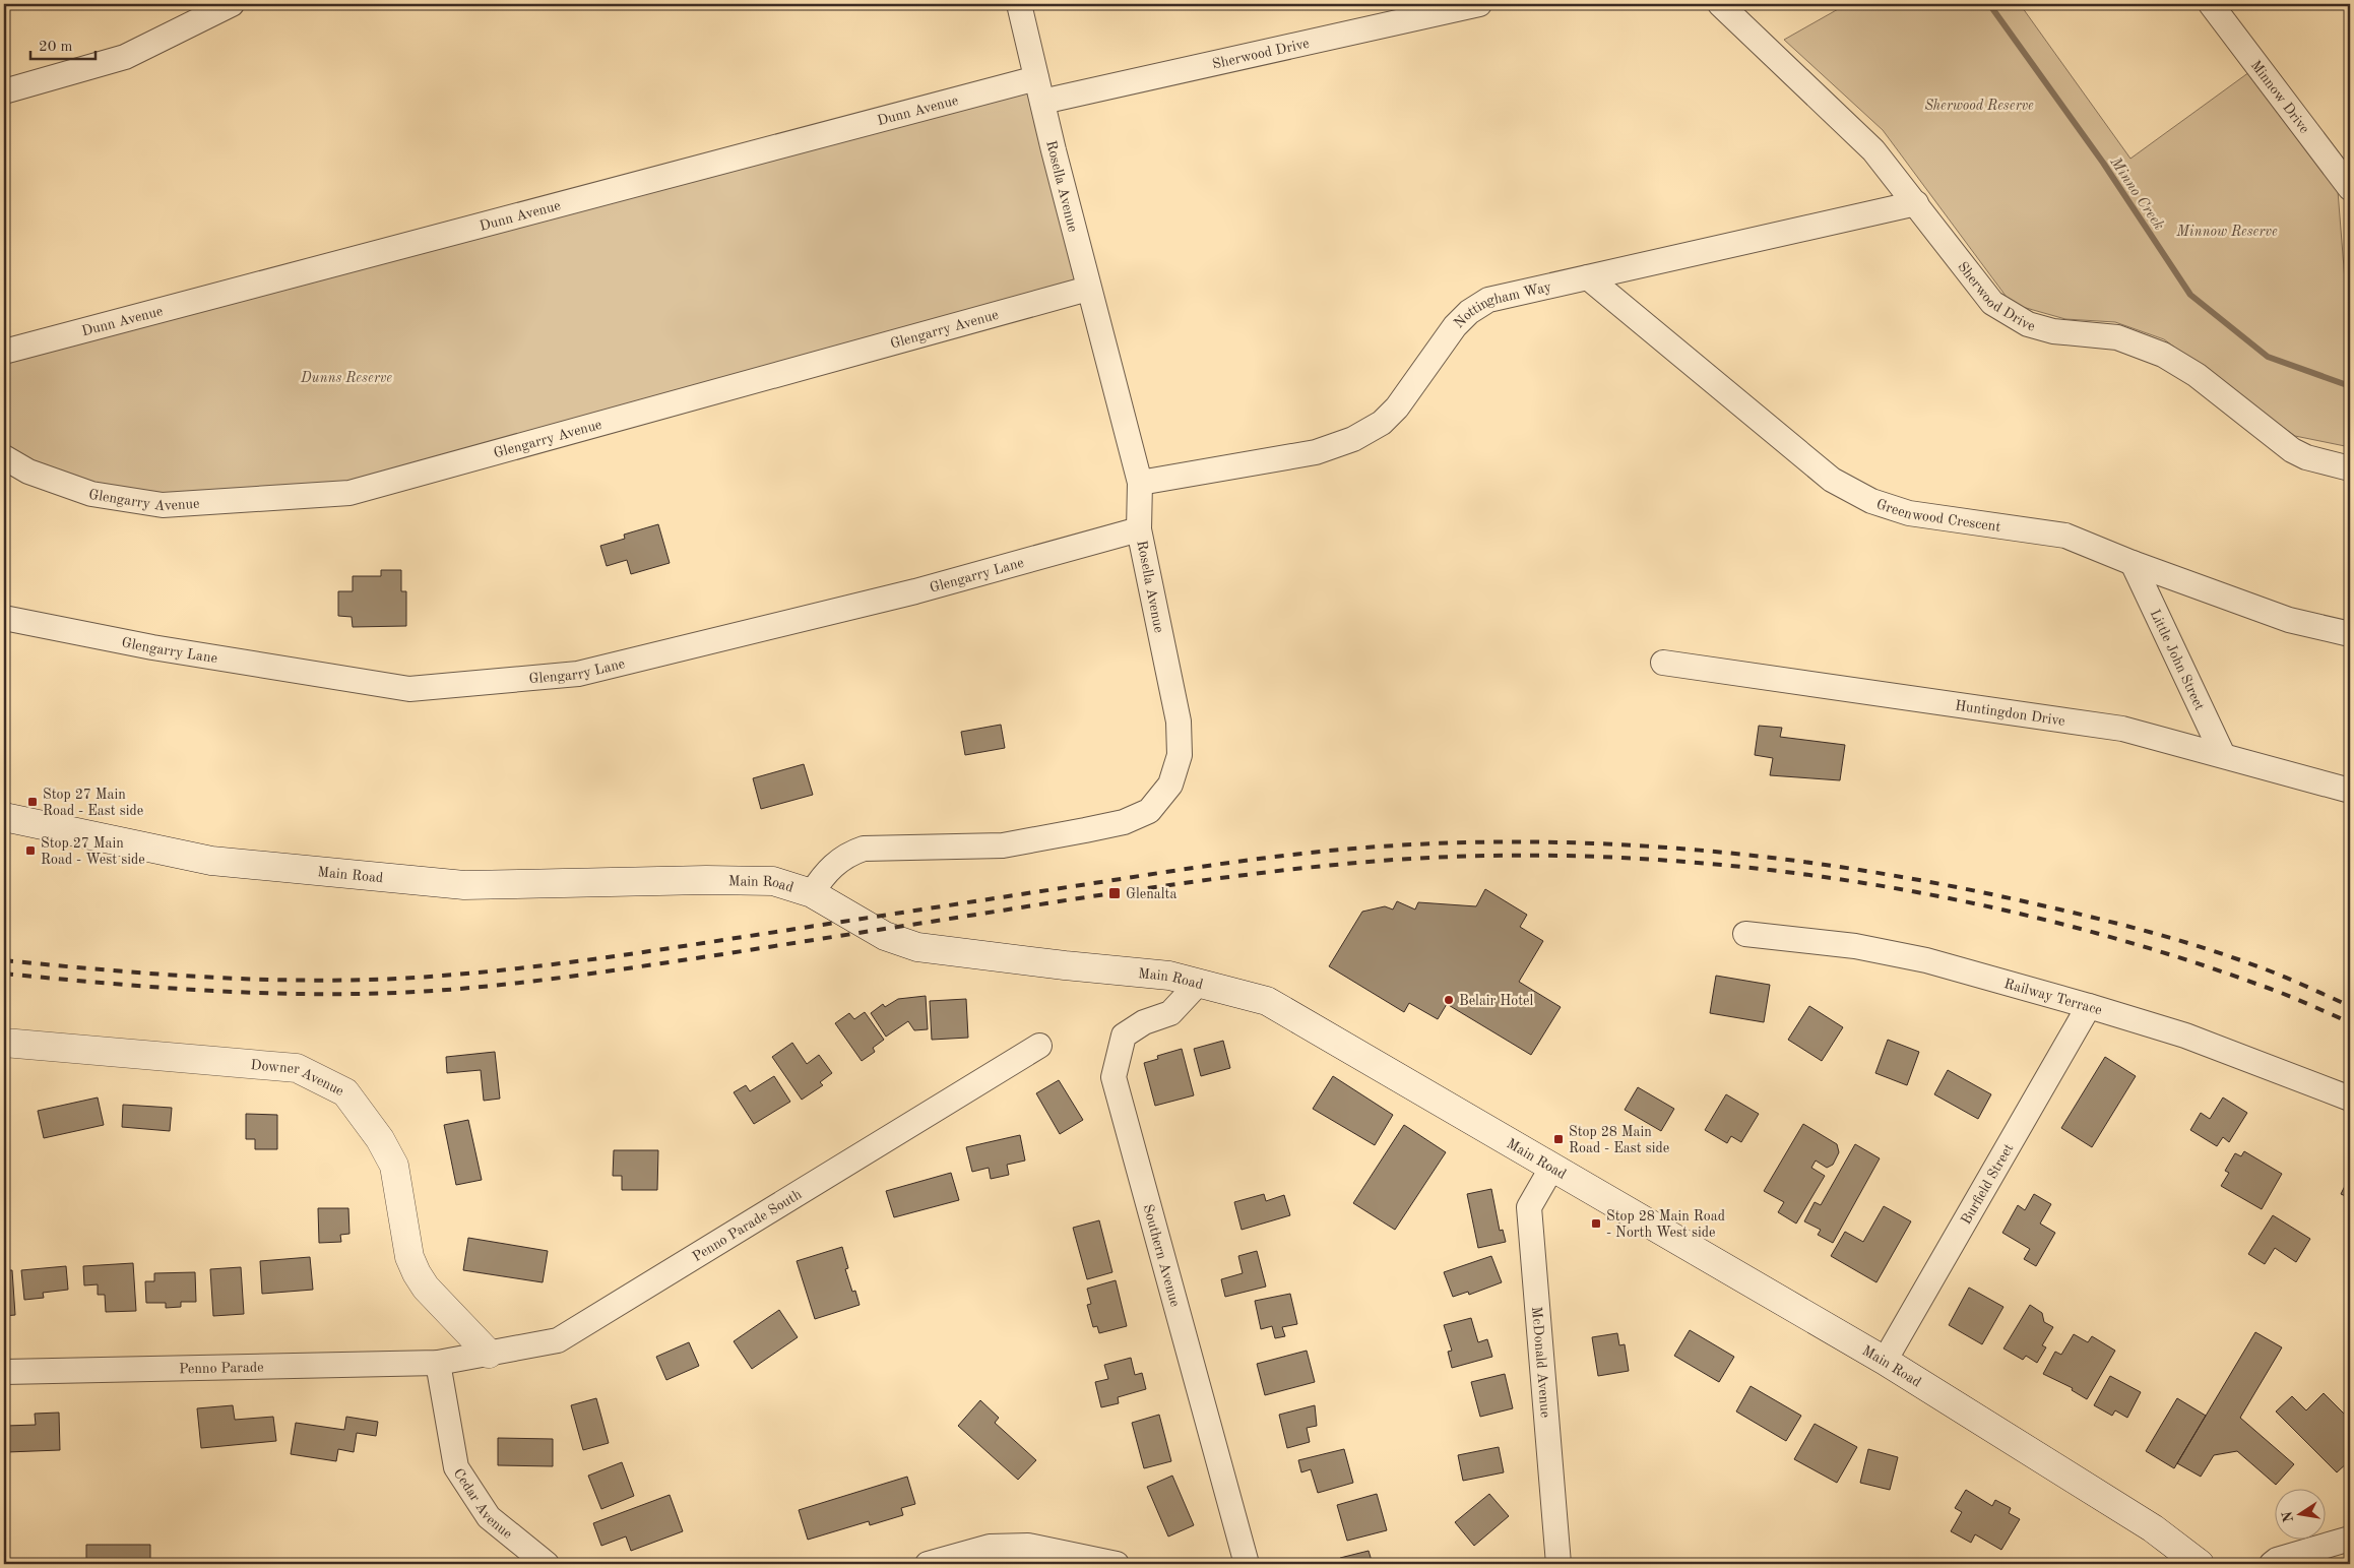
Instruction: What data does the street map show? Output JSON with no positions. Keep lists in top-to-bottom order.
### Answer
{
  "streets": {
    "main road": ["Main Road", "Downer Avenue"],
    "street": [
      "Sherwood Drive",
      "Minnow Drive",
      "Dunn Avenue",
      "Rosella Avenue",
      "Nottingham Way",
      "Glengarry Avenue",
      "Greenwood Crescent",
      "Glengarry Lane",
      "Little John Street",
      "Huntingdon Drive",
      "Railway Terrace",
      "Burfield Street",
      "Penno Parade South",
      "Southern Avenue",
      "McDonald Avenue",
      "Penno Parade",
      "Cedar Avenue"
    ]
  },
  "crossings": [
    ["Sherwood Drive", "Rosella Avenue"],
    ["Sherwood Drive", "Nottingham Way"],
    ["Dunn Avenue", "Rosella Avenue"],
    ["Rosella Avenue", "Nottingham Way"],
    ["Rosella Avenue", "Glengarry Avenue"],
    ["Rosella Avenue", "Glengarry Lane"],
    ["Rosella Avenue", "Main Road"],
    ["Nottingham Way", "Greenwood Crescent"],
    ["Greenwood Crescent", "Little John Street"],
    ["Little John Street", "Huntingdon Drive"],
    ["Main Road", "Burfield Street"],
    ["Main Road", "Southern Avenue"],
    ["Main Road", "McDonald Avenue"],
    ["Railway Terrace", "Burfield Street"],
    ["Downer Avenue", "Penno Parade South"],
    ["Penno Parade South", "Penno Parade"],
    ["Penno Parade South", "Cedar Avenue"],
    ["Penno Parade", "Cedar Avenue"]
  ],
  "water": ["Minno Creek"],
  "parks": ["Sherwood Reserve", "Minnow Reserve", "Dunns Reserve"],
  "places": {
    "transit": [
      "Stop 27 Main Road - East side",
      "Stop 27 Main Road - West side",
      "Glenalta",
      "Stop 28 Main Road - East side",
      "Stop 28 Main Road - North West side"
    ],
    "other": ["Belair Hotel"]
  },
  "scale_bar": "20 m",
  "north": "left"
}
